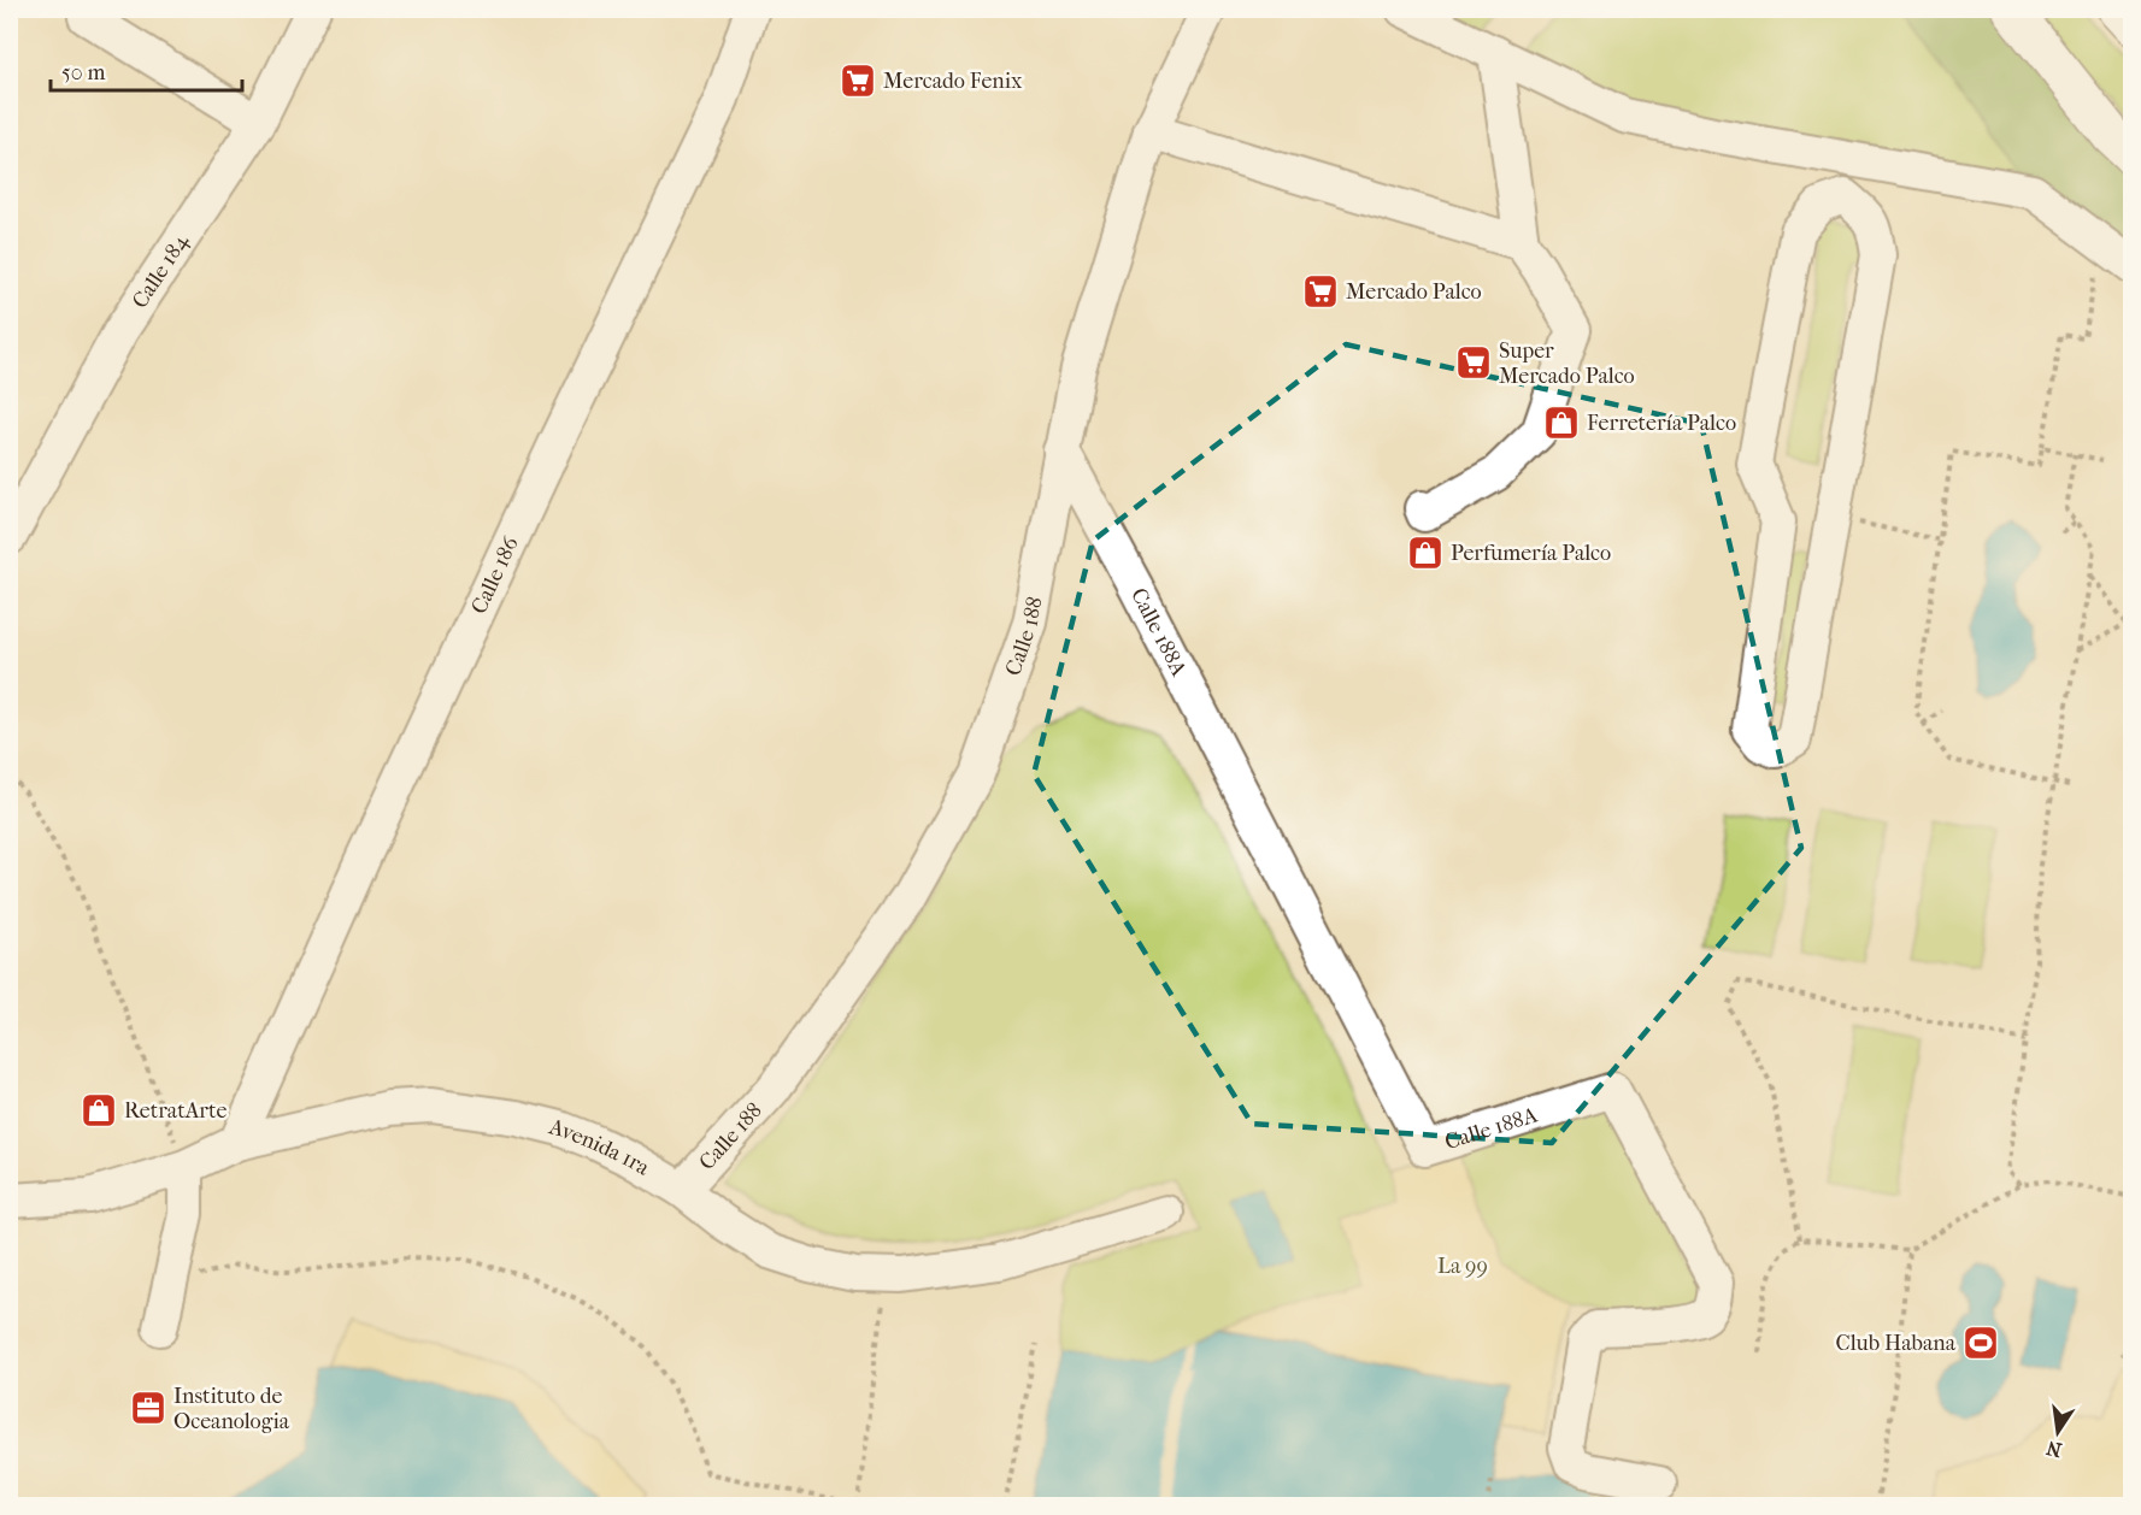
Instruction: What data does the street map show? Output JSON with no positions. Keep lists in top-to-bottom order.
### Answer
{
  "streets": {
    "street": [
      "Calle 184",
      "Calle 186",
      "Calle 188A",
      "Calle 188",
      "Avenida 1ra"
    ]
  },
  "crossings": [
    ["Calle 186", "Avenida 1ra"],
    ["Calle 188A", "Calle 188"],
    ["Calle 188", "Avenida 1ra"]
  ],
  "parks": ["La 99"],
  "places": {
    "supermarket": ["Mercado Fenix", "Mercado Palco", "Super Mercado Palco"],
    "shop": ["Ferretería Palco", "Perfumería Palco", "RetratArte"],
    "sports": ["Club Habana"],
    "office": ["Instituto de Oceanologia"]
  },
  "scale_bar": "50 m",
  "north": "bottom"
}
